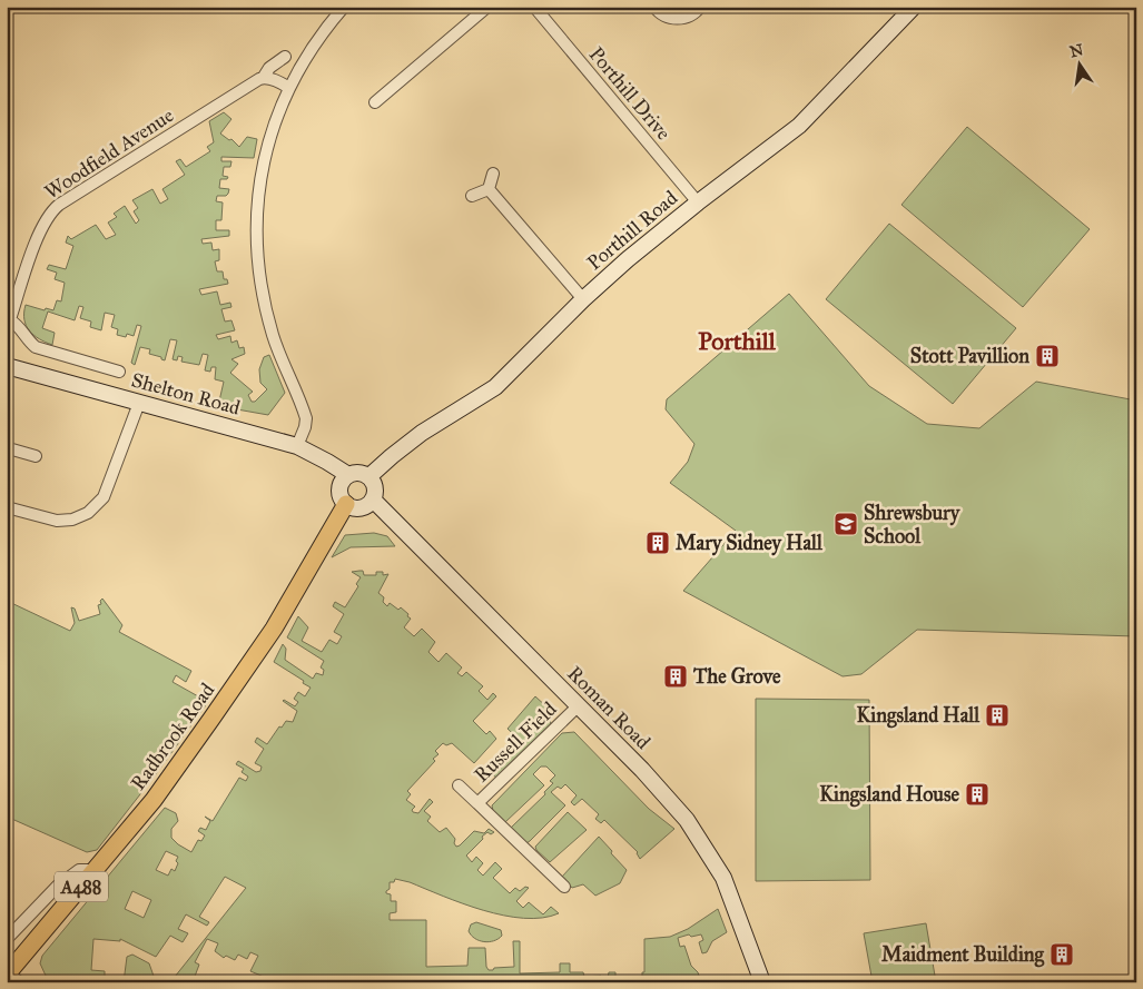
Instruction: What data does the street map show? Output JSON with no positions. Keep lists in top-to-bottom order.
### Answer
{
  "streets": {
    "main road": [
      "Porthill Road",
      "Shelton Road",
      "Roman Road",
      "Radbrook Road",
      "A488"
    ],
    "street": ["Porthill Drive", "Woodfield Avenue", "Russell Field"]
  },
  "crossings": [
    ["Porthill Drive", "Porthill Road"],
    ["Porthill Road", "Shelton Road"],
    ["Porthill Road", "Roman Road"],
    ["Porthill Road", "Radbrook Road"],
    ["Shelton Road", "Roman Road"],
    ["Shelton Road", "Radbrook Road"],
    ["Roman Road", "Radbrook Road"],
    ["Roman Road", "Russell Field"]
  ],
  "districts": ["Porthill"],
  "places": {
    "building": [
      "Stott Pavillion",
      "Mary Sidney Hall",
      "The Grove",
      "Kingsland Hall",
      "Kingsland House",
      "Maidment Building"
    ],
    "school or university": ["Shrewsbury School"]
  },
  "north": "top"
}
